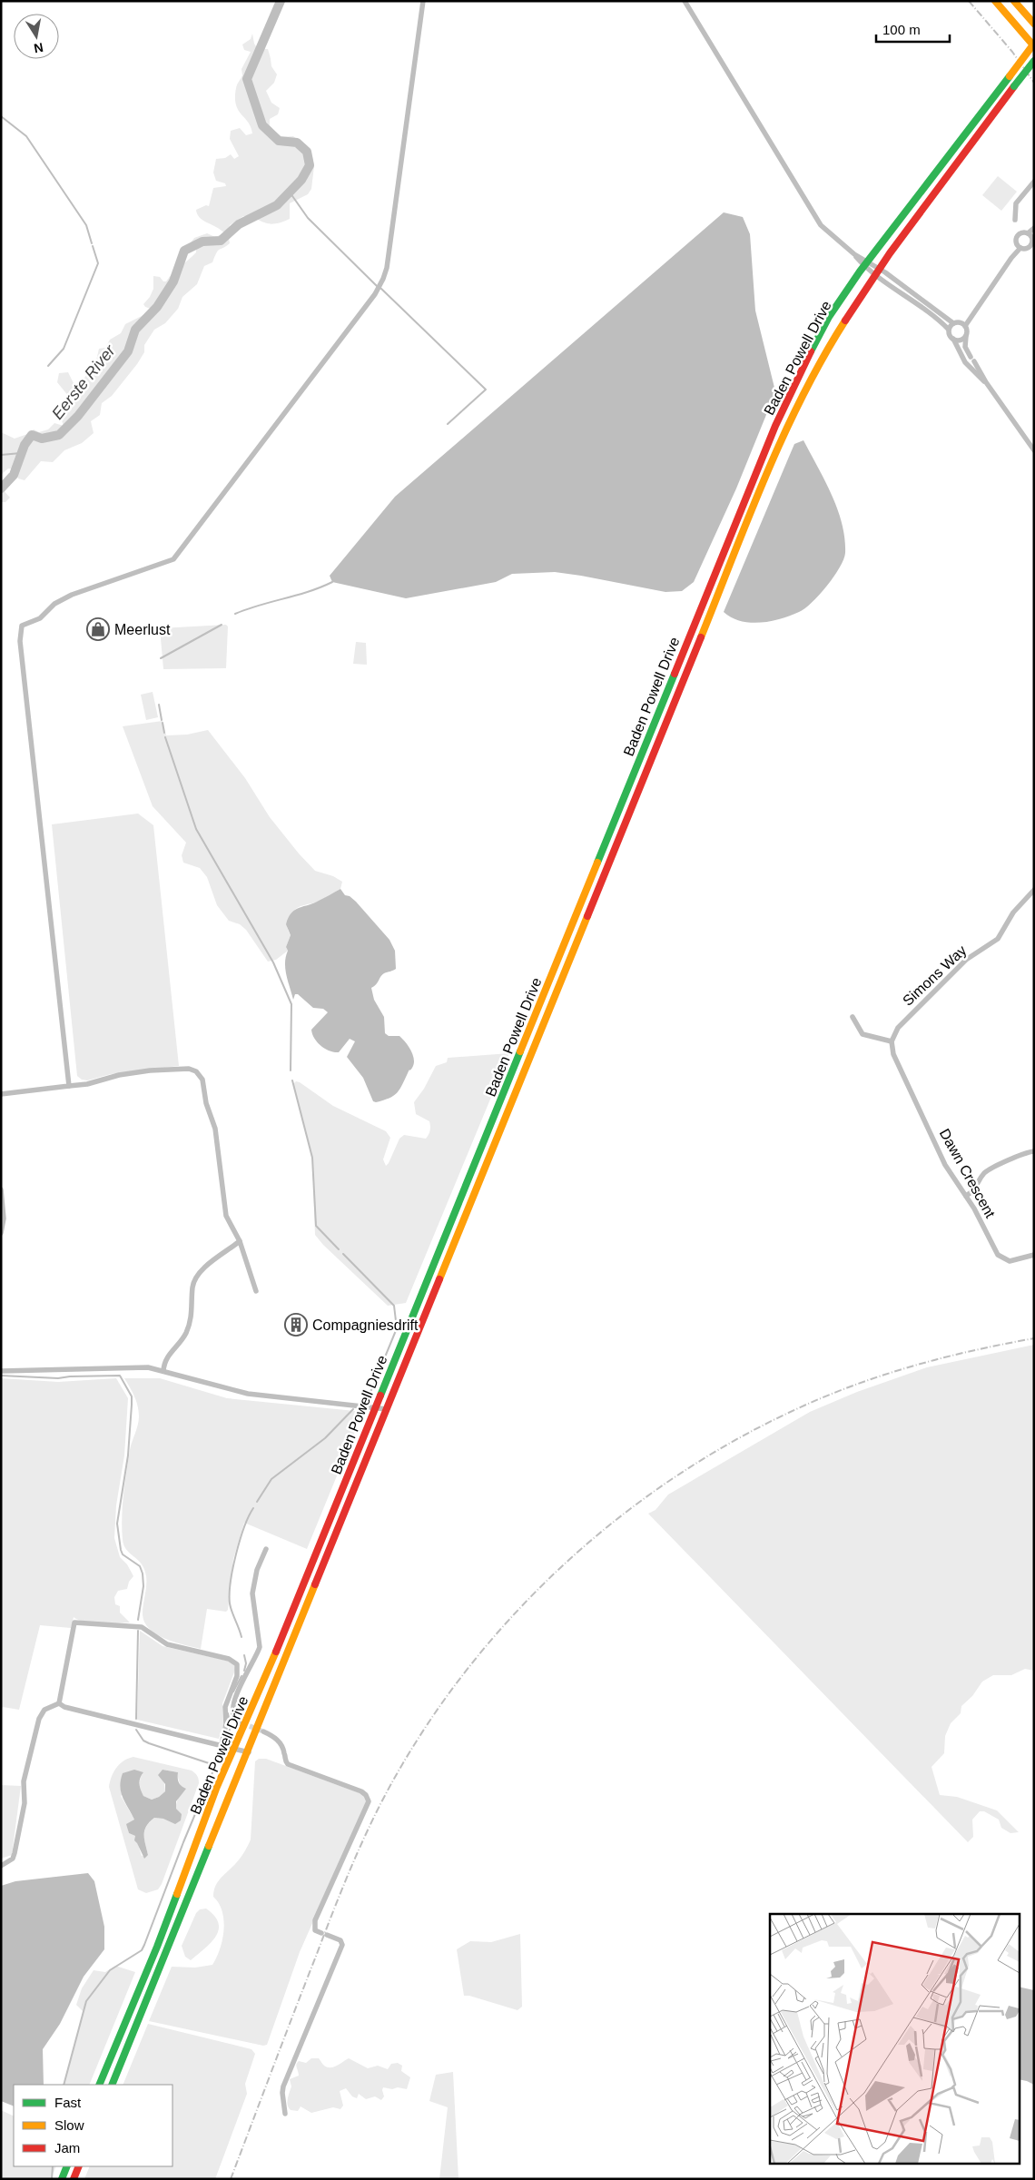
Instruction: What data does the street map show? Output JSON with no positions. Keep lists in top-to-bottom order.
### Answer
{
  "streets": {
    "main road": ["Baden Powell Drive"],
    "street": ["Simons Way", "Dawn Crescent"]
  },
  "crossings": [
    ["Simons Way", "Dawn Crescent"]
  ],
  "water": ["Eerste River"],
  "places": {
    "shop": ["Meerlust"],
    "building": ["Compagniesdrift"]
  },
  "legend": ["Fast", "Slow", "Jam"],
  "scale_bar": "100 m",
  "north": "bottom"
}
